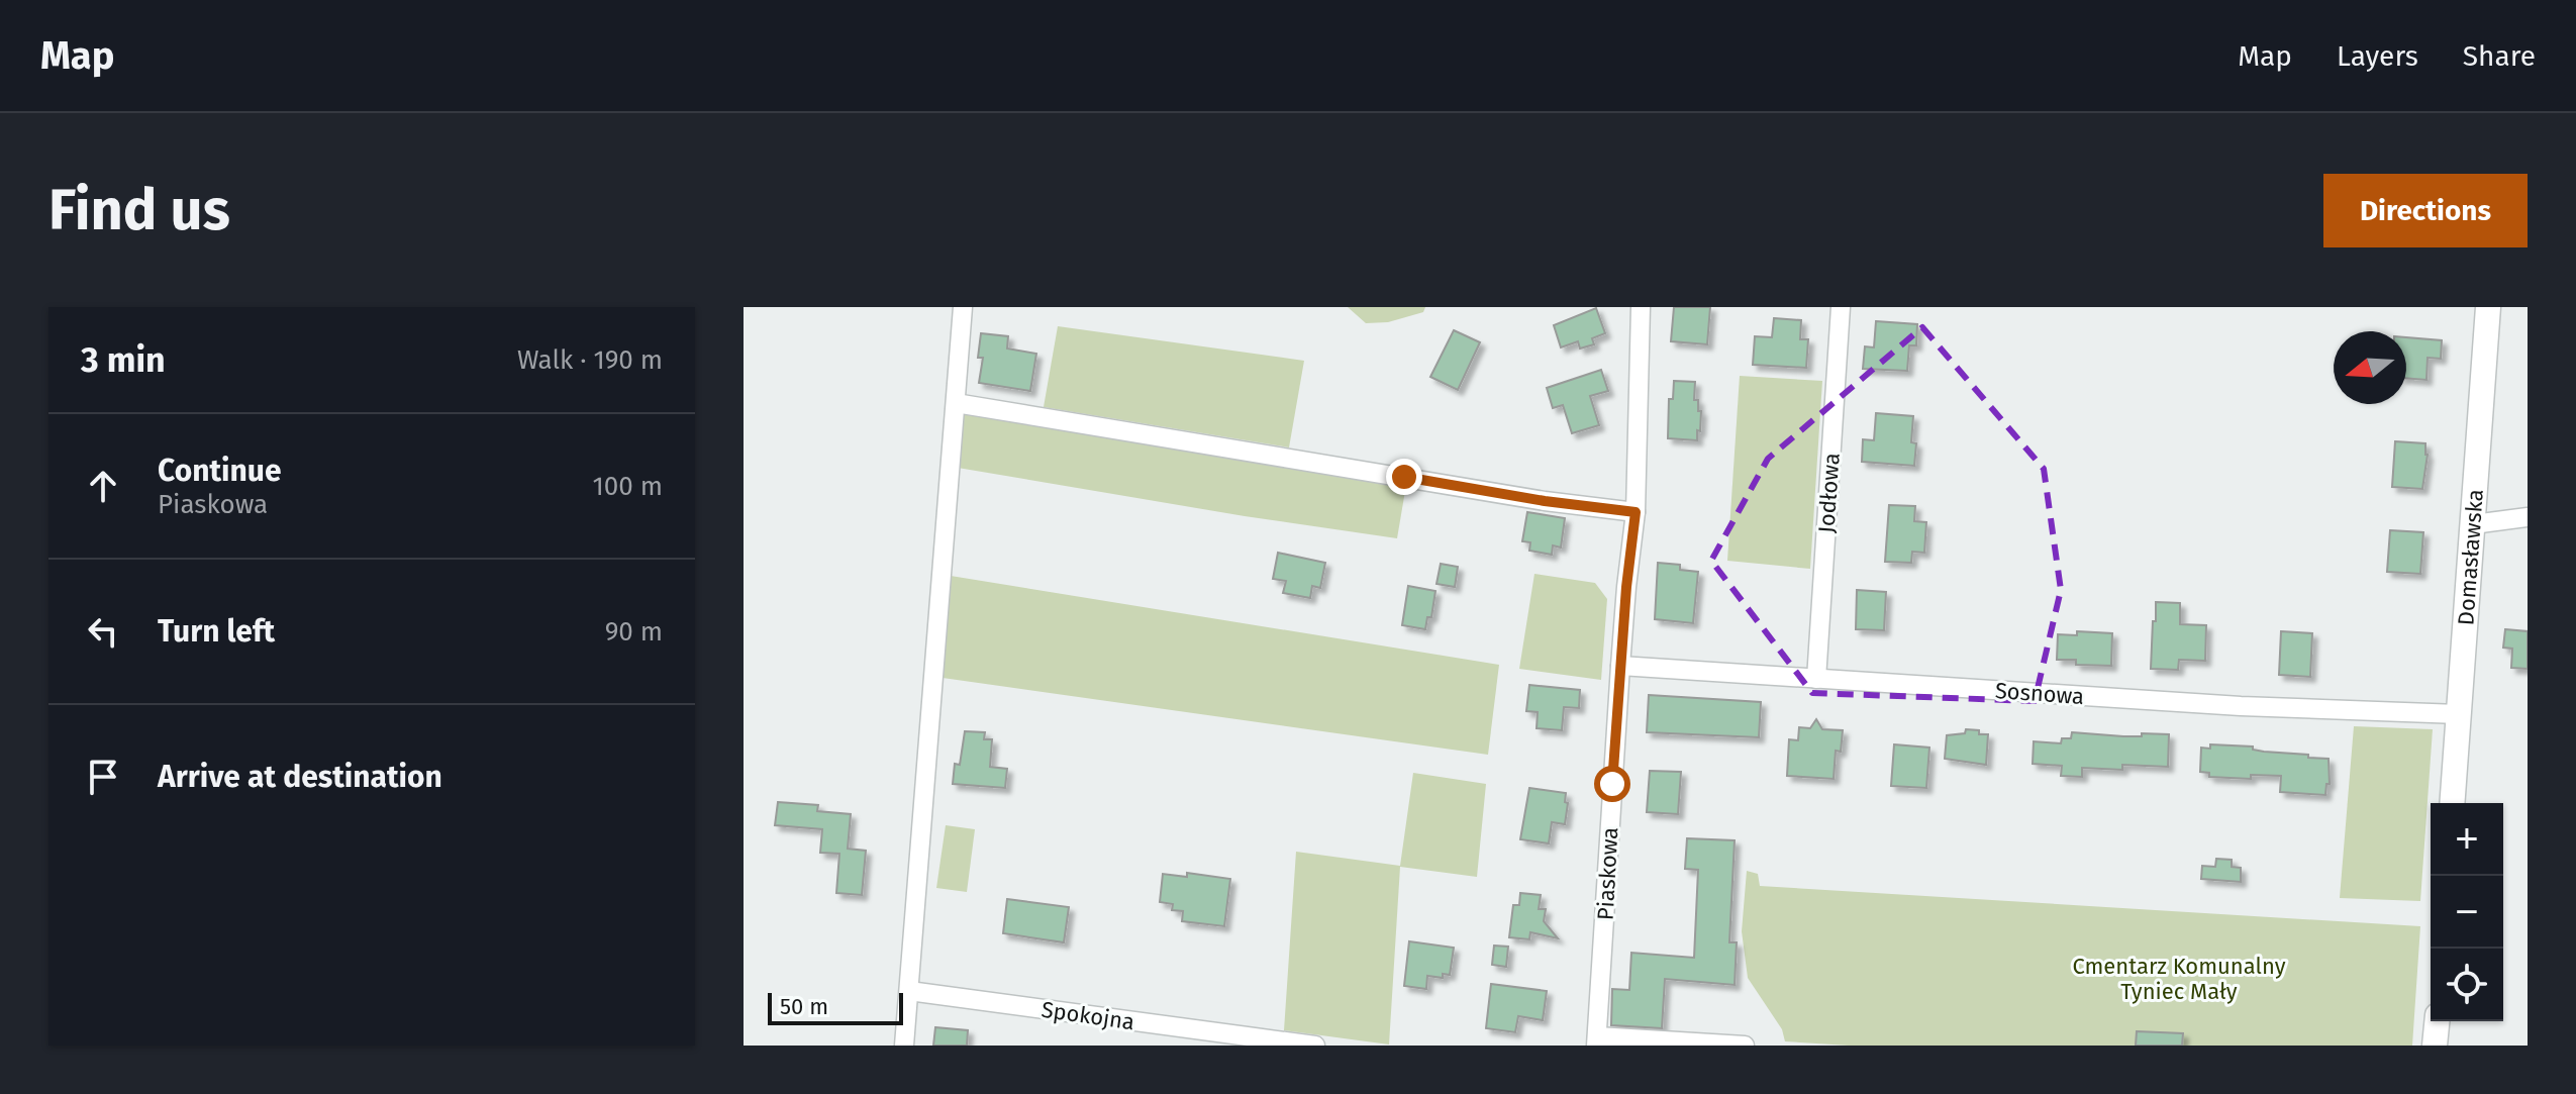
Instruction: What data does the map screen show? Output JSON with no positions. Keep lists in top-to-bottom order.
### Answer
{
  "streets": {
    "street": [
      "Jodłowa",
      "Domasławska",
      "Sosnowa",
      "Piaskowa",
      "Spokojna"
    ]
  },
  "crossings": [
    ["Jodłowa", "Sosnowa"],
    ["Domasławska", "Sosnowa"],
    ["Sosnowa", "Piaskowa"]
  ],
  "parks": ["Cmentarz Komunalny Tyniec Mały"],
  "scale_bar": "50 m",
  "north": "left",
  "page": {
    "header": "Map",
    "nav": ["Map", "Layers", "Share"],
    "buttons": "Directions",
    "title": "Find us",
    "heading": ["3 min", "Walk · 190 m"],
    "list": [
      ["Continue", "Piaskowa", "100 m"],
      ["Turn left", "90 m"],
      "Arrive at destination"
    ],
    "map_buttons": ["+", "−"],
    "scale": "50 m"
  }
}
